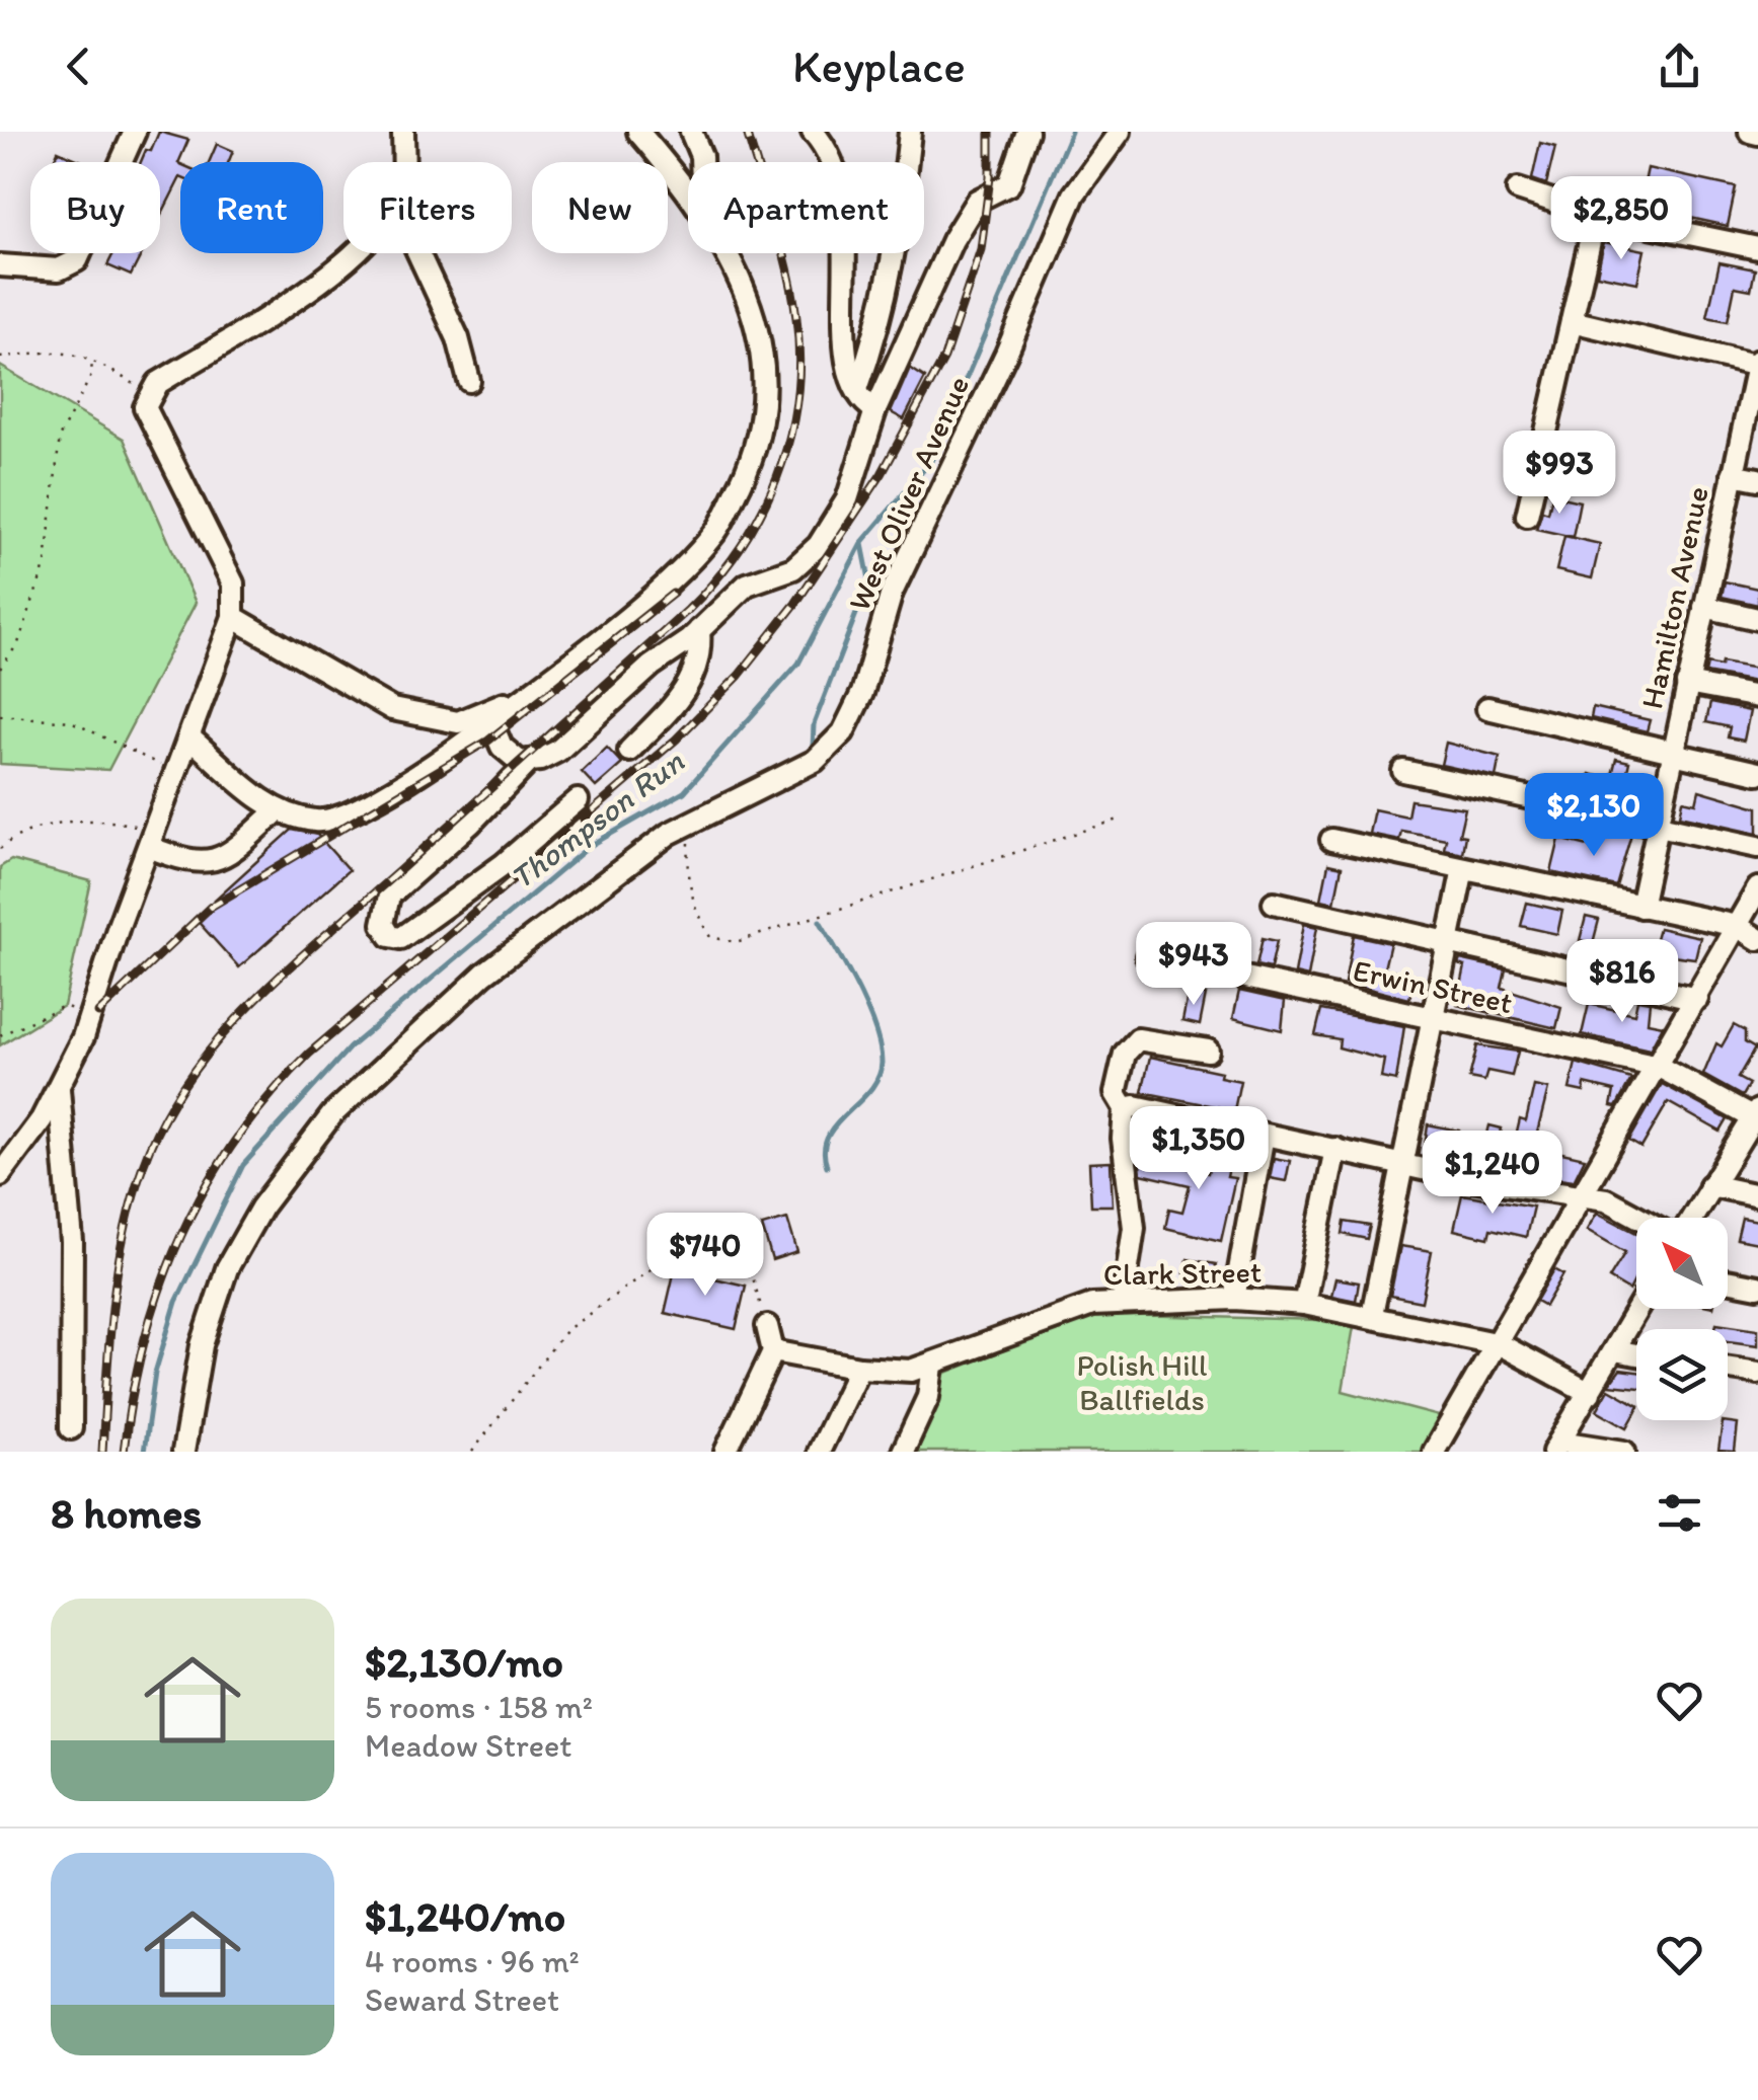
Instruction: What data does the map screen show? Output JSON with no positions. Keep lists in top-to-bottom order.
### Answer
{
  "streets": {
    "street": [
      "West Oliver Avenue",
      "Hamilton Avenue",
      "Erwin Street",
      "Clark Street"
    ]
  },
  "water": ["Thompson Run"],
  "parks": ["Polish Hill Ballfields"],
  "north": "top left",
  "page": {
    "header": "Keyplace",
    "chip": [
      "Buy",
      "Rent",
      "Filters",
      "New",
      "Apartment"
    ],
    "price": [
      "$2,850",
      "$993",
      "$2,130",
      "$943",
      "$816",
      "$1,350",
      "$1,240",
      "$740"
    ],
    "heading": "8 homes",
    "list": [
      {
        "name": "$2,130/mo",
        "note": "5 rooms · 158 m² · Meadow Street"
      },
      {
        "name": "$1,240/mo",
        "note": "4 rooms · 96 m² · Seward Street"
      }
    ]
  }
}
